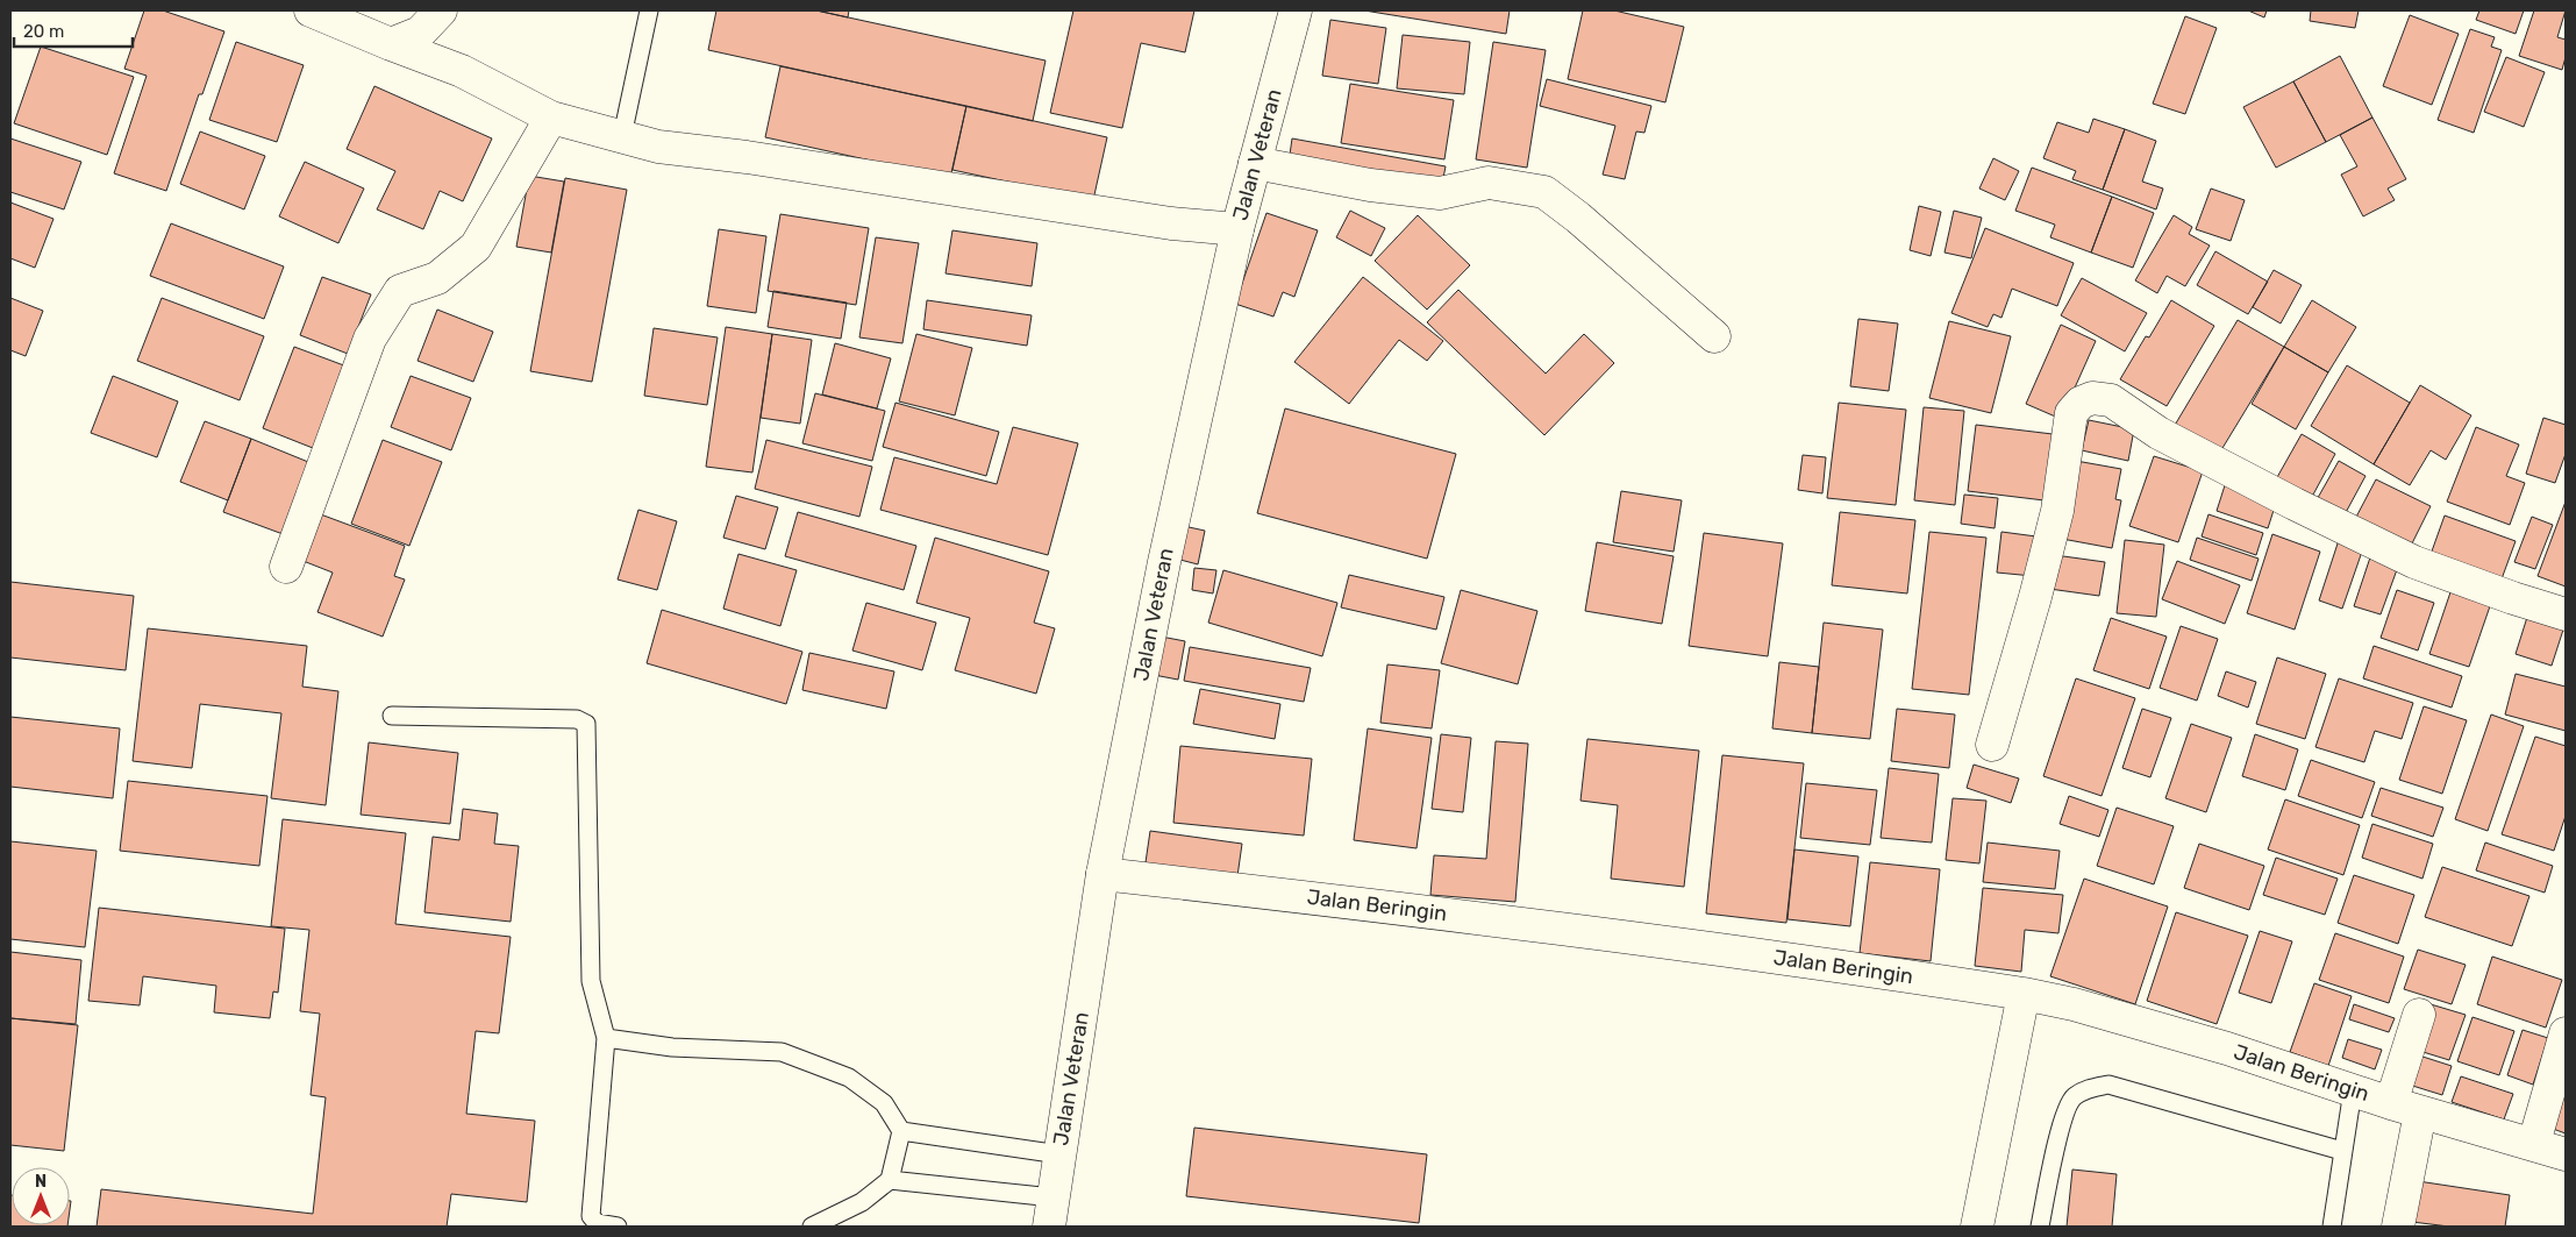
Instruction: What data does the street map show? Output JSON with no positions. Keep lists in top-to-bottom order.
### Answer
{
  "streets": {
    "main road": ["Jalan Veteran", "Jalan Beringin"]
  },
  "crossings": [
    ["Jalan Veteran", "Jalan Beringin"]
  ],
  "scale_bar": "20 m",
  "north": "top"
}
